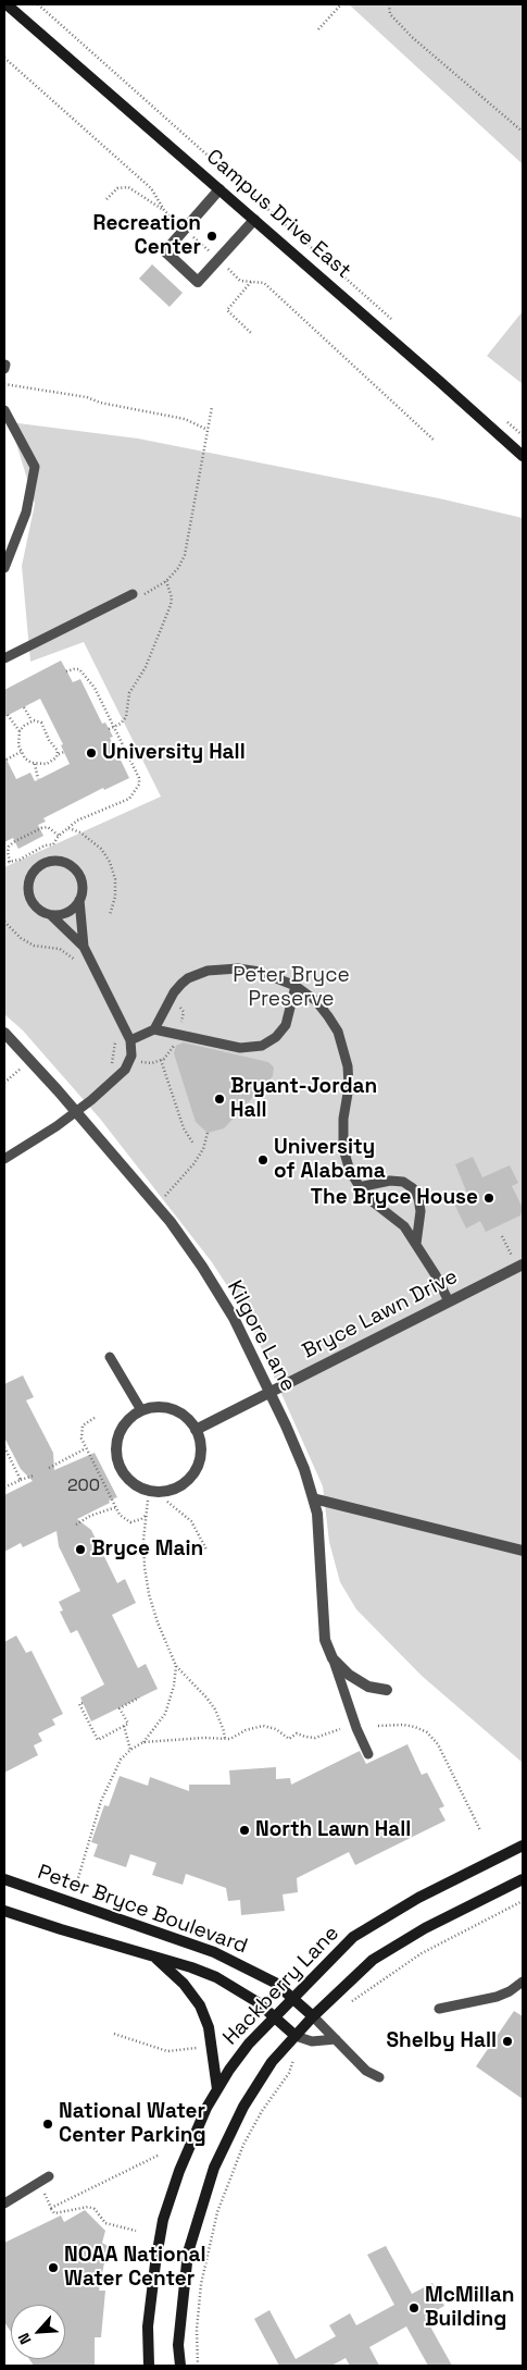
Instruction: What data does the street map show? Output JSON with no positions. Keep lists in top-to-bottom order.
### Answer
{
  "streets": {
    "street": [
      "Campus Drive East",
      "Bryce Lawn Drive",
      "Kilgore Lane",
      "Peter Bryce Boulevard",
      "Hackberry Lane"
    ]
  },
  "crossings": [
    ["Bryce Lawn Drive", "Kilgore Lane"],
    ["Peter Bryce Boulevard", "Hackberry Lane"]
  ],
  "parks": ["Peter Bryce Preserve"],
  "places": [
    "Recreation Center",
    "University Hall",
    "Bryant-Jordan Hall",
    "University of Alabama",
    "The Bryce House",
    "Bryce Main",
    "North Lawn Hall",
    "Shelby Hall",
    "National Water Center Parking",
    "NOAA National Water Center",
    "McMillan Building"
  ],
  "house_numbers": ["200"],
  "north": "bottom left"
}
